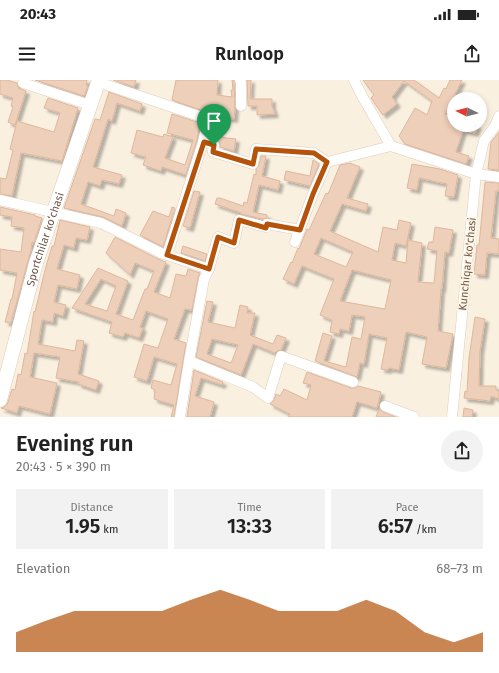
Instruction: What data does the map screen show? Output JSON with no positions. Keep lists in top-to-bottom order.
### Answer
{
  "streets": {
    "street": ["Sportchilar ko‘chasi", "Kunchiqar ko'chasi"]
  },
  "north": "left",
  "page": {
    "status": "20:43",
    "header": "Runloop",
    "heading": ["Evening run", "20:43 · 5 × 390 m"],
    "stats": [
      ["Distance", "1.95 km"],
      ["Time", "13:33"],
      ["Pace", "6:57 /km"]
    ],
    "chart": ["Elevation", "68–73 m"]
  }
}
